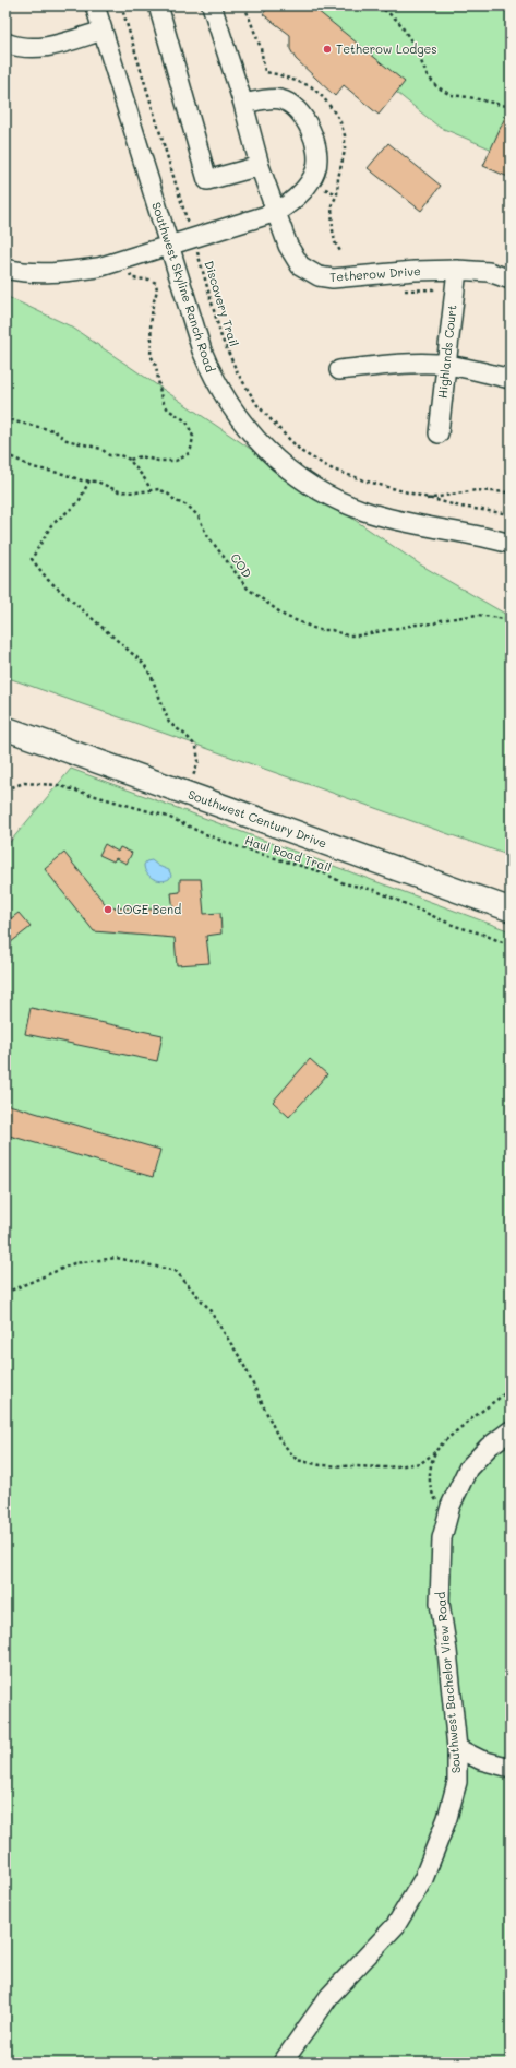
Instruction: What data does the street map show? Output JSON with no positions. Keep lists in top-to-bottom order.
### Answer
{
  "streets": {
    "main road": ["Southwest Century Drive"],
    "street": [
      "Tetherow Drive",
      "Southwest Skyline Ranch Road",
      "Highlands Court",
      "Southwest Bachelor View Road"
    ],
    "path": ["Discovery Trail", "COD", "Haul Road Trail"]
  },
  "crossings": [
    ["Tetherow Drive", "Highlands Court"]
  ],
  "places": ["Tetherow Lodges", "LOGE Bend"]
}
